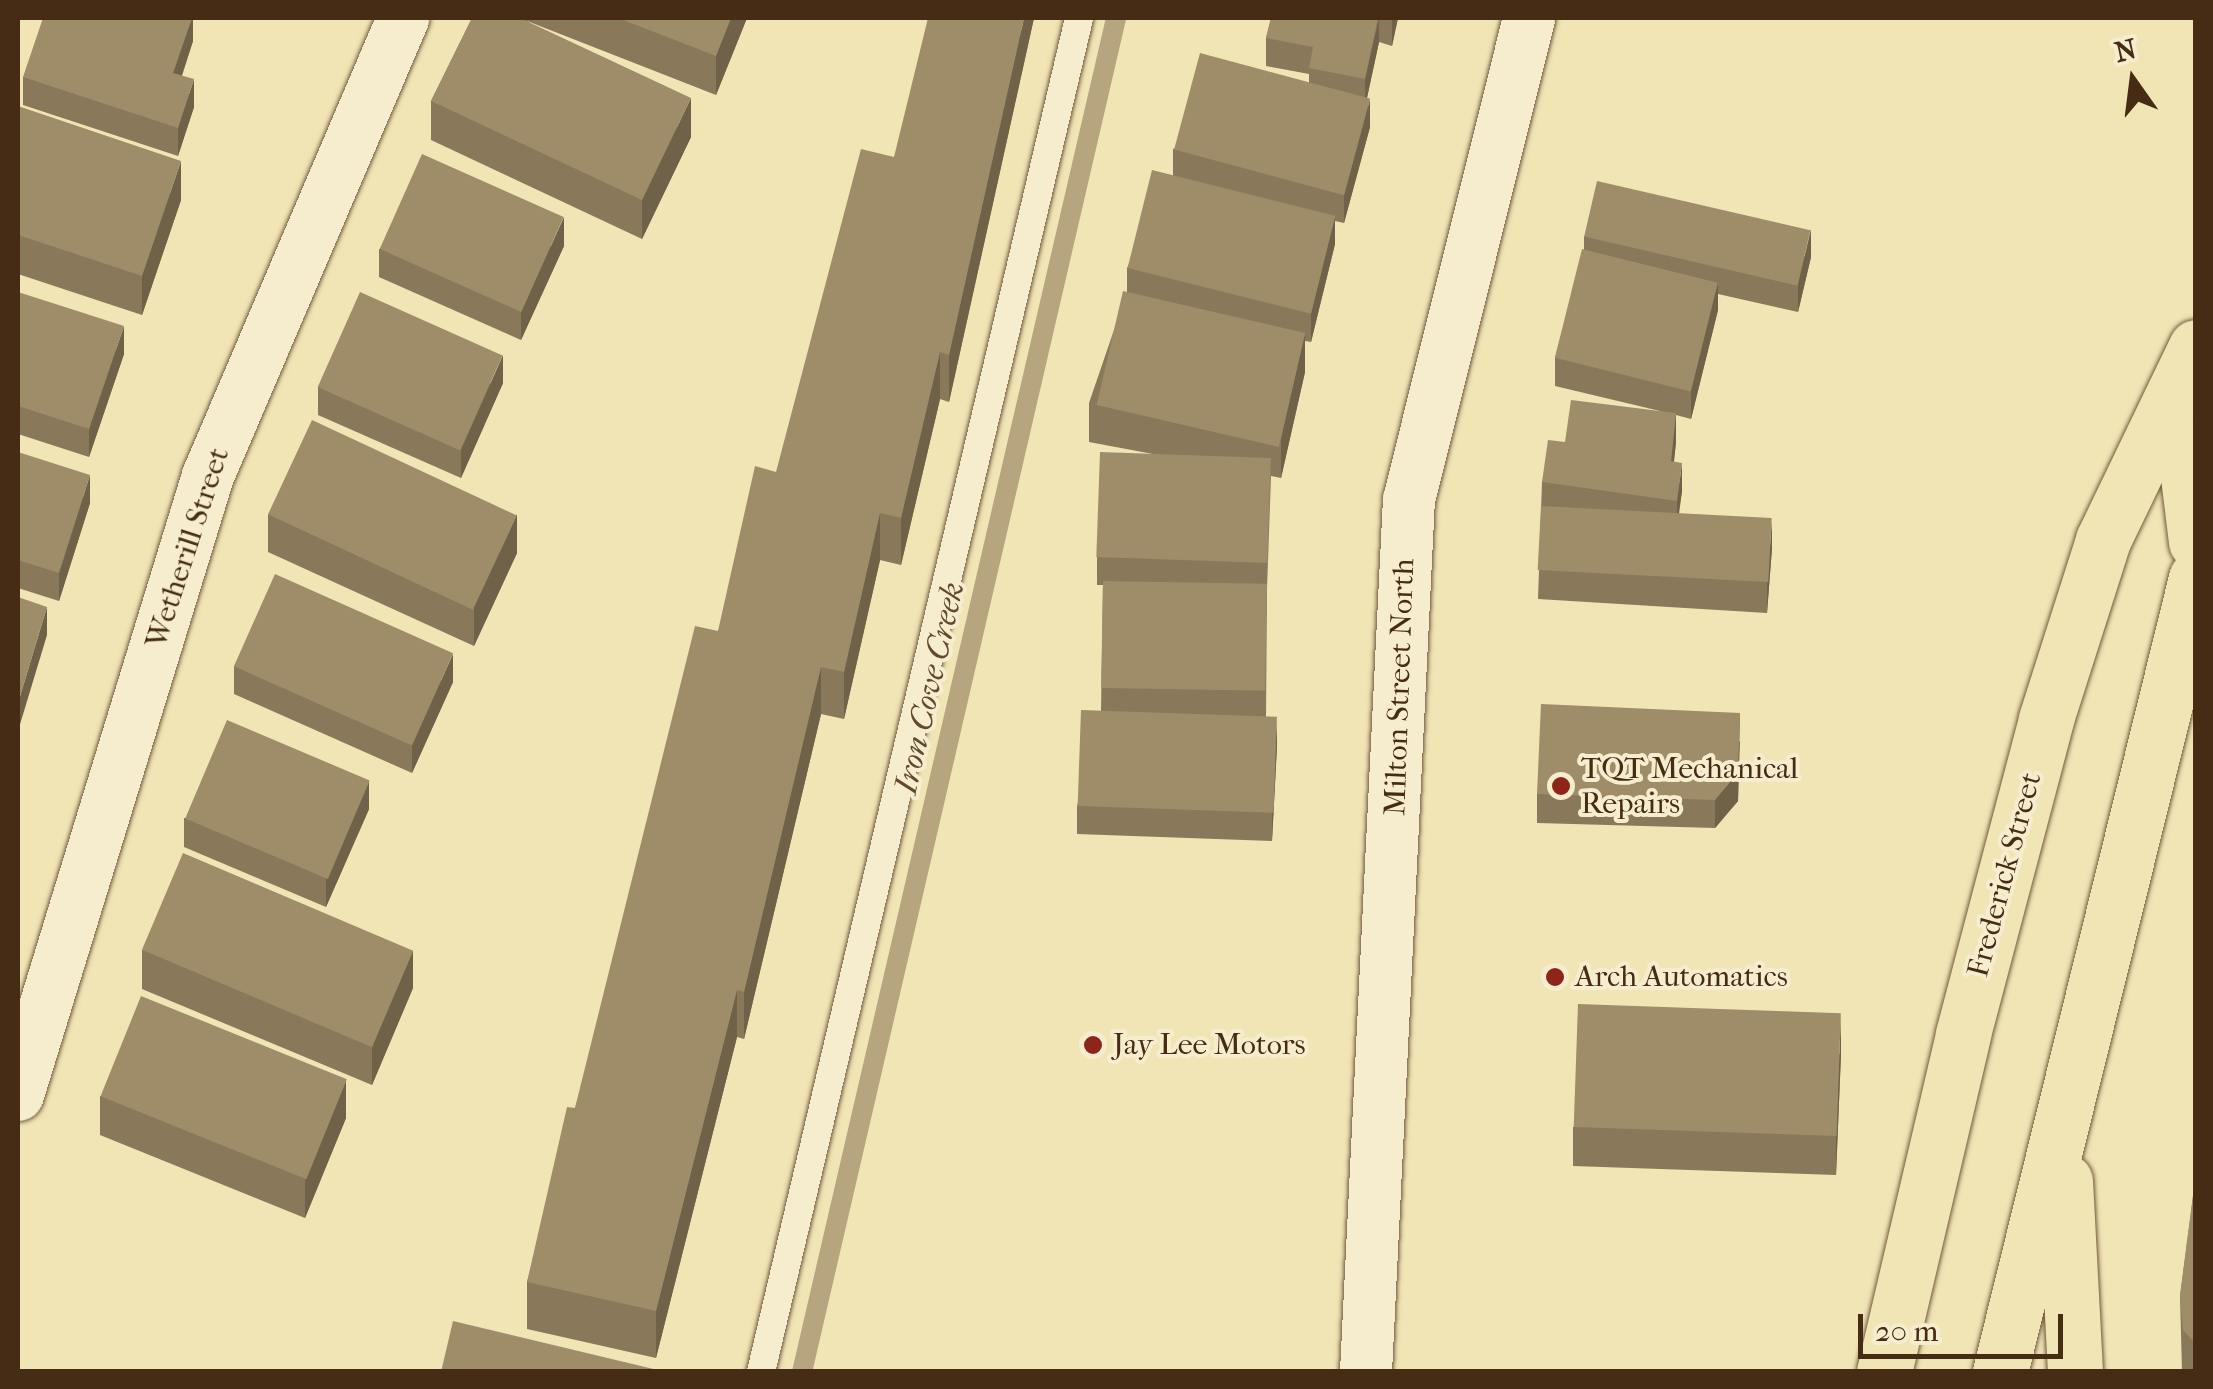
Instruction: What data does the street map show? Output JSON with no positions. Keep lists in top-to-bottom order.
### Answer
{
  "streets": {
    "main road": ["Frederick Street"],
    "street": ["Wetherill Street", "Milton Street North"]
  },
  "water": ["Iron Cove Creek"],
  "places": ["TQT Mechanical Repairs", "Arch Automatics", "Jay Lee Motors"],
  "scale_bar": "20 m",
  "north": "top"
}
